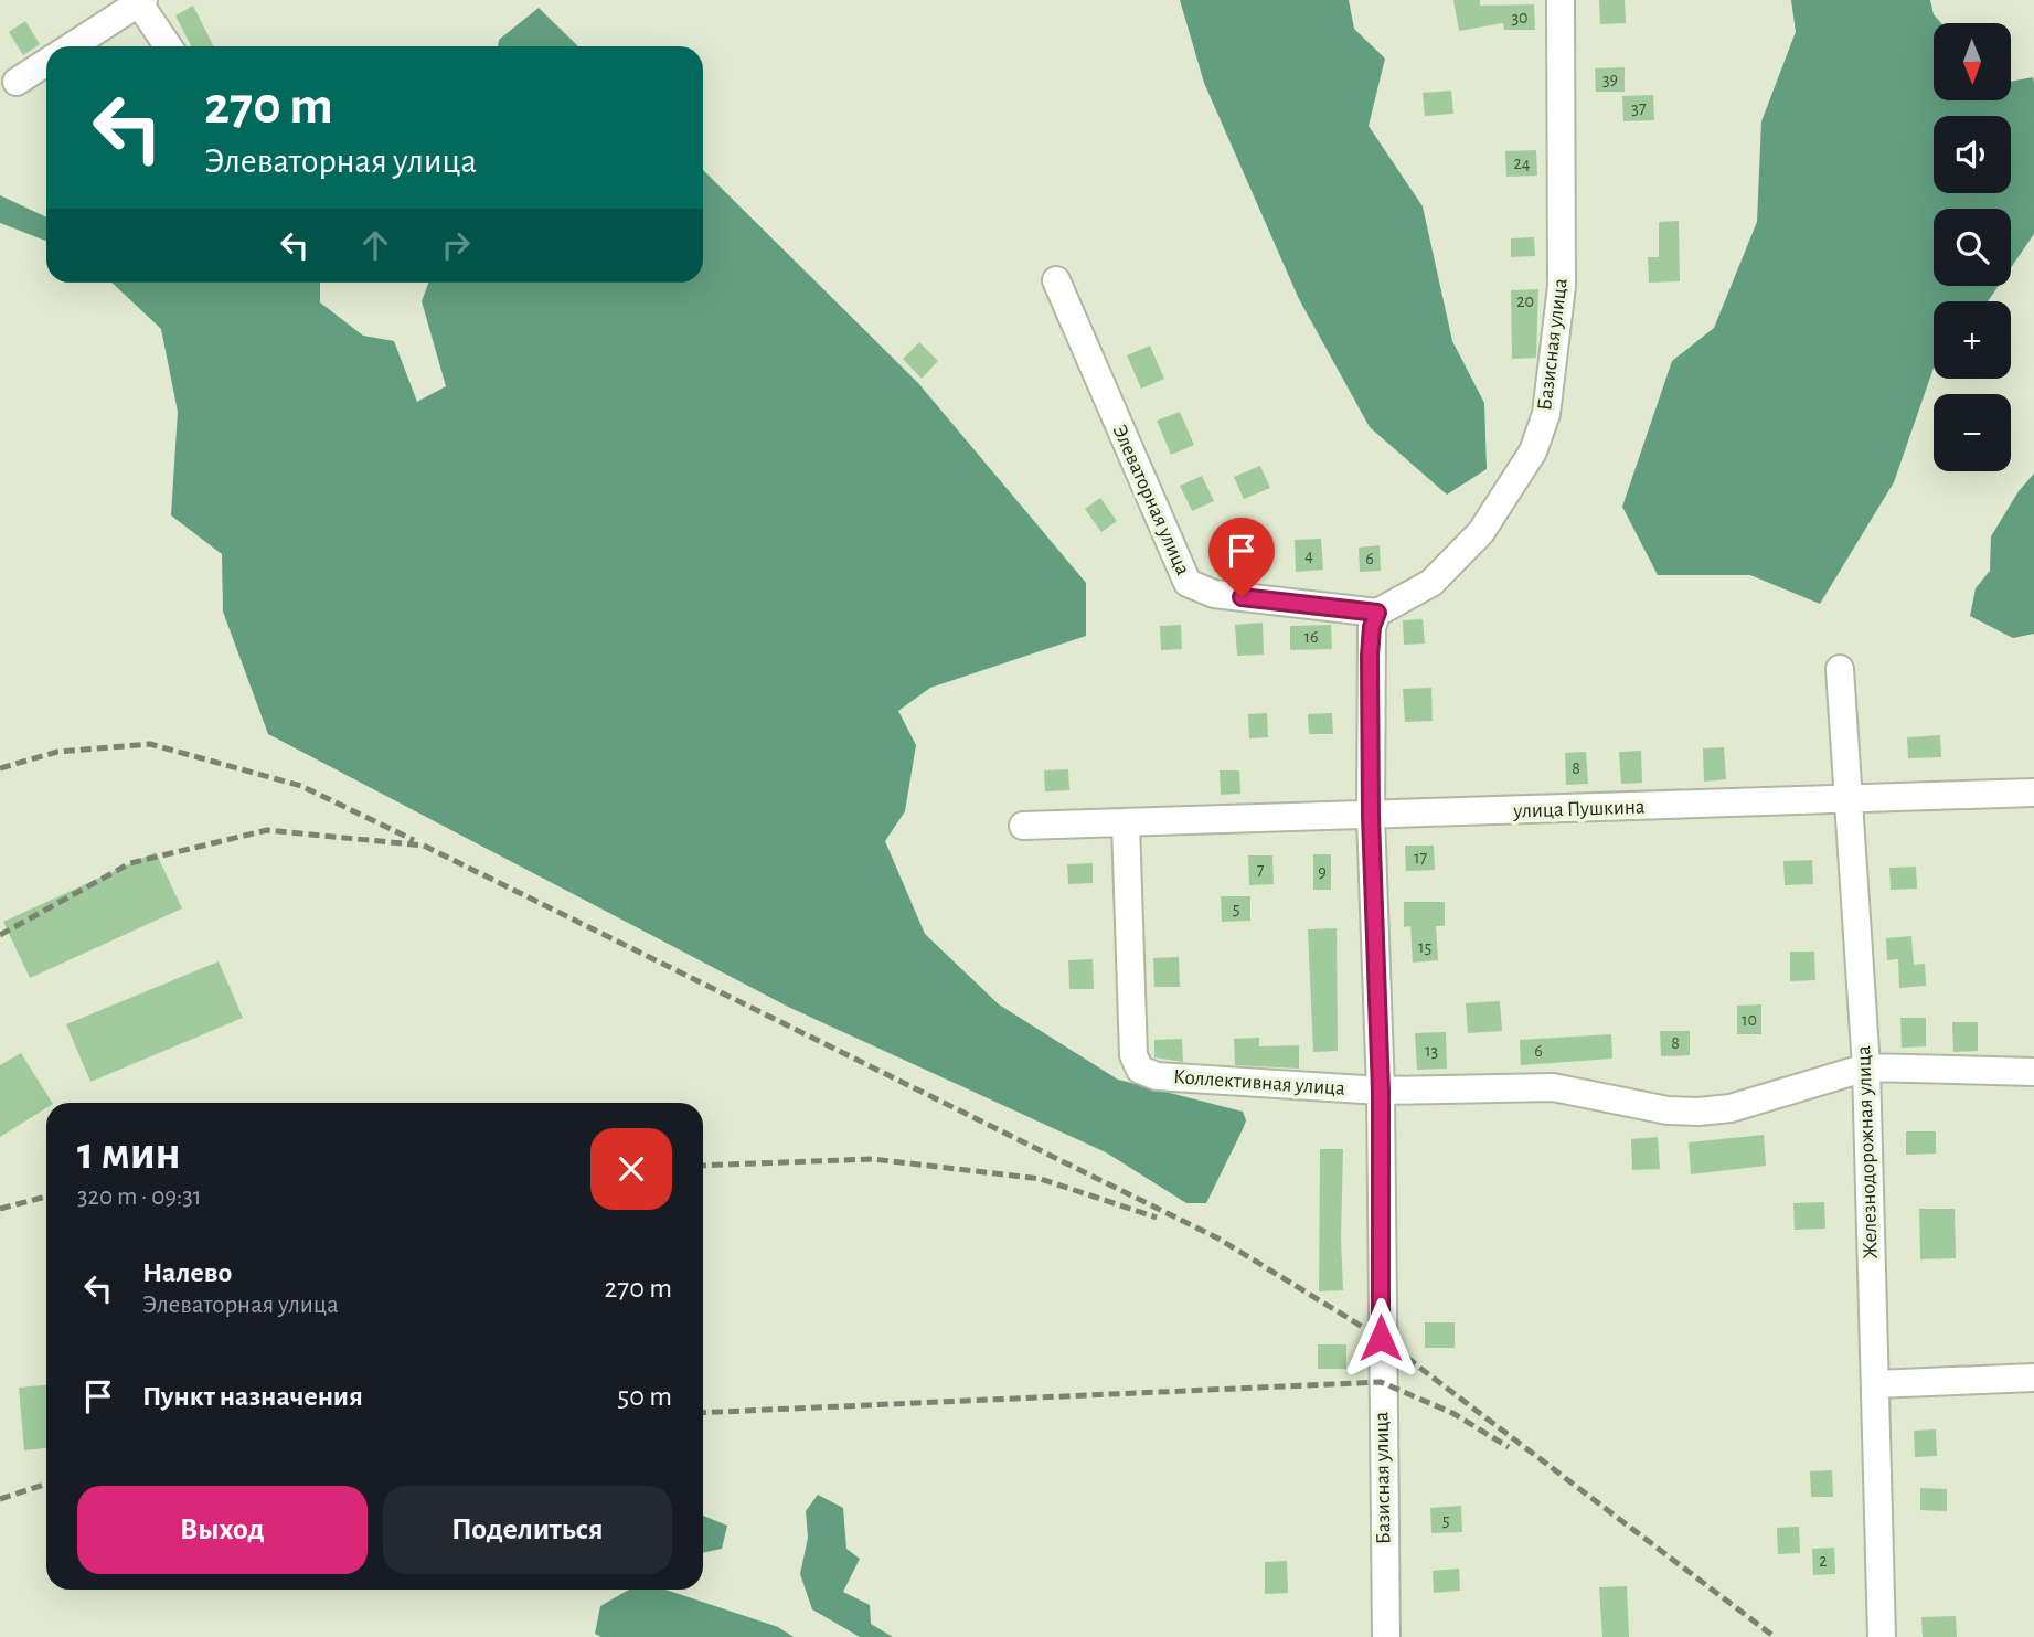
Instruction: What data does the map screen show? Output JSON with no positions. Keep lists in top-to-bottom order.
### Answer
{
  "streets": {
    "street": [
      "Базисная улица",
      "Элеваторная улица",
      "улица Пушкина",
      "Коллективная улица",
      "Железнодорожная улица"
    ]
  },
  "crossings": [
    ["Базисная улица", "Элеваторная улица"],
    ["Базисная улица", "улица Пушкина"],
    ["Базисная улица", "Коллективная улица"],
    ["улица Пушкина", "Коллективная улица"],
    ["улица Пушкина", "Железнодорожная улица"],
    ["Коллективная улица", "Железнодорожная улица"]
  ],
  "house_numbers": [
    "30",
    "39",
    "37",
    "24",
    "20",
    "4",
    "6",
    "16",
    "8",
    "17",
    "7",
    "9",
    "5",
    "15",
    "10",
    "8",
    "13",
    "6",
    "5",
    "2"
  ],
  "north": "bottom",
  "page": {
    "map_buttons": ["+", "−"],
    "turn": ["270 m", "Элеваторная улица"],
    "heading": ["1 мин", "320 m · 09:31"],
    "list": [
      {
        "name": "Налево",
        "note": "Элеваторная улица",
        "value": "270 m"
      },
      {
        "name": "Пункт назначения",
        "value": "50 m"
      }
    ],
    "buttons": ["Выход", "Поделиться"]
  }
}
